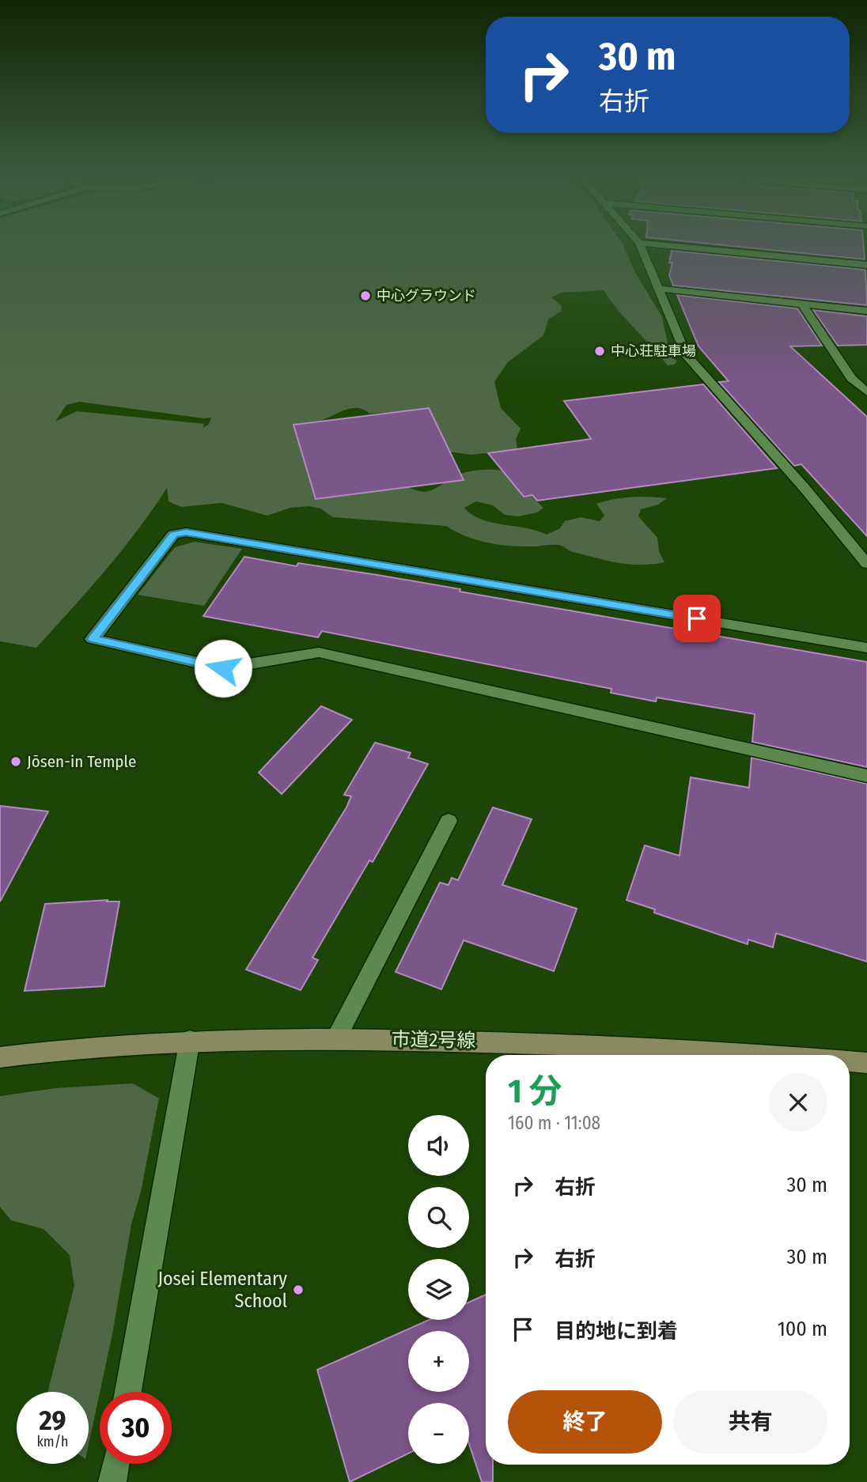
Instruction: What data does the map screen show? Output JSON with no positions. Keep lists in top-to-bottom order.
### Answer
{
  "streets": {
    "street": ["市道2号線"]
  },
  "places": [
    "中心グラウンド",
    "中心荘駐車場",
    "Jōsen-in Temple",
    "Josei Elementary School"
  ],
  "page": {
    "turn": ["30 m", "右折"],
    "heading": ["1 分", "160 m · 11:08"],
    "map_buttons": ["+", "−"],
    "list": [
      {
        "name": "右折",
        "value": "30 m"
      },
      {
        "name": "右折",
        "value": "30 m"
      },
      {
        "name": "目的地に到着",
        "value": "100 m"
      }
    ],
    "buttons": ["終了", "共有"],
    "speed": "29 km/h",
    "limit": "30"
  }
}
